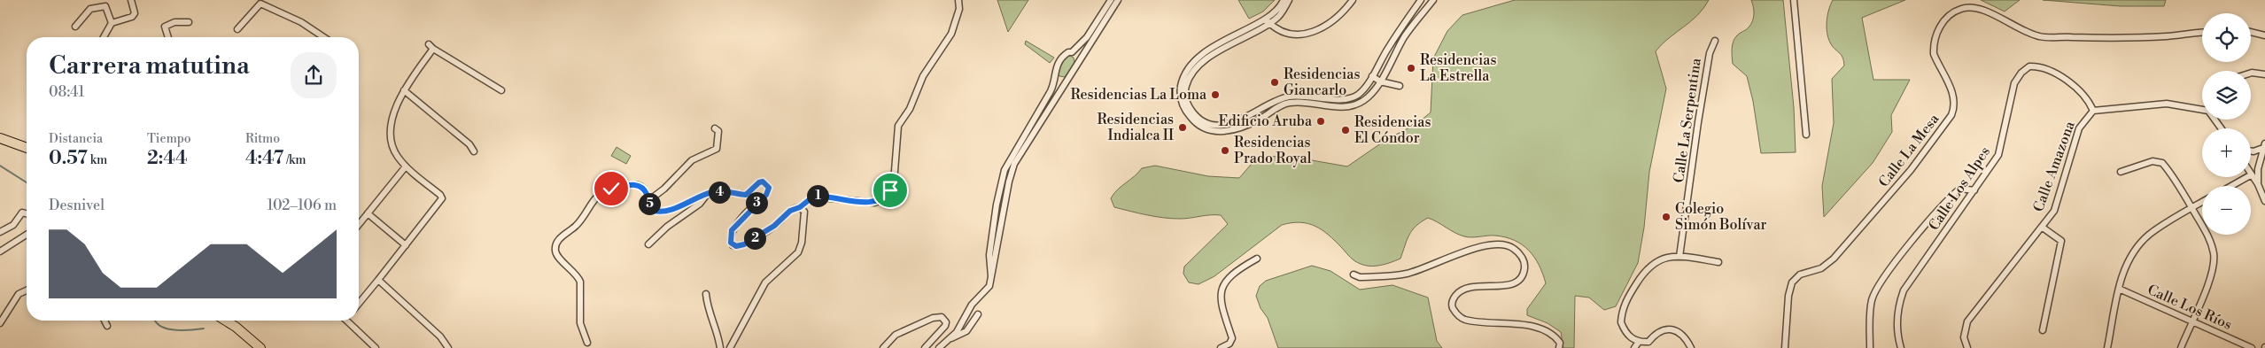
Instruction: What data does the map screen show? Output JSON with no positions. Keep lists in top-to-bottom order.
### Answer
{
  "streets": {
    "street": [
      "Calle La Serpentina",
      "Calle La Mesa",
      "Calle Amazona",
      "Calle Los Alpes",
      "Calle Los Ríos"
    ]
  },
  "crossings": [
    ["Calle Amazona", "Calle Los Alpes"]
  ],
  "places": [
    "Residencias La Estrella",
    "Residencias Giancarlo",
    "Residencias La Loma",
    "Edificio Aruba",
    "Residencias Indialca II",
    "Residencias El Cóndor",
    "Residencias Prado Royal",
    "Colegio Simón Bolívar"
  ],
  "page": {
    "map_buttons": ["+", "−"],
    "heading": ["Carrera matutina", "08:41"],
    "stats": [
      ["Distancia", "0.57 km"],
      ["Tiempo", "2:44"],
      ["Ritmo", "4:47 /km"]
    ],
    "pins": [
      "4",
      "1",
      "3",
      "5",
      "2"
    ],
    "chart": ["Desnivel", "102–106 m"]
  }
}
